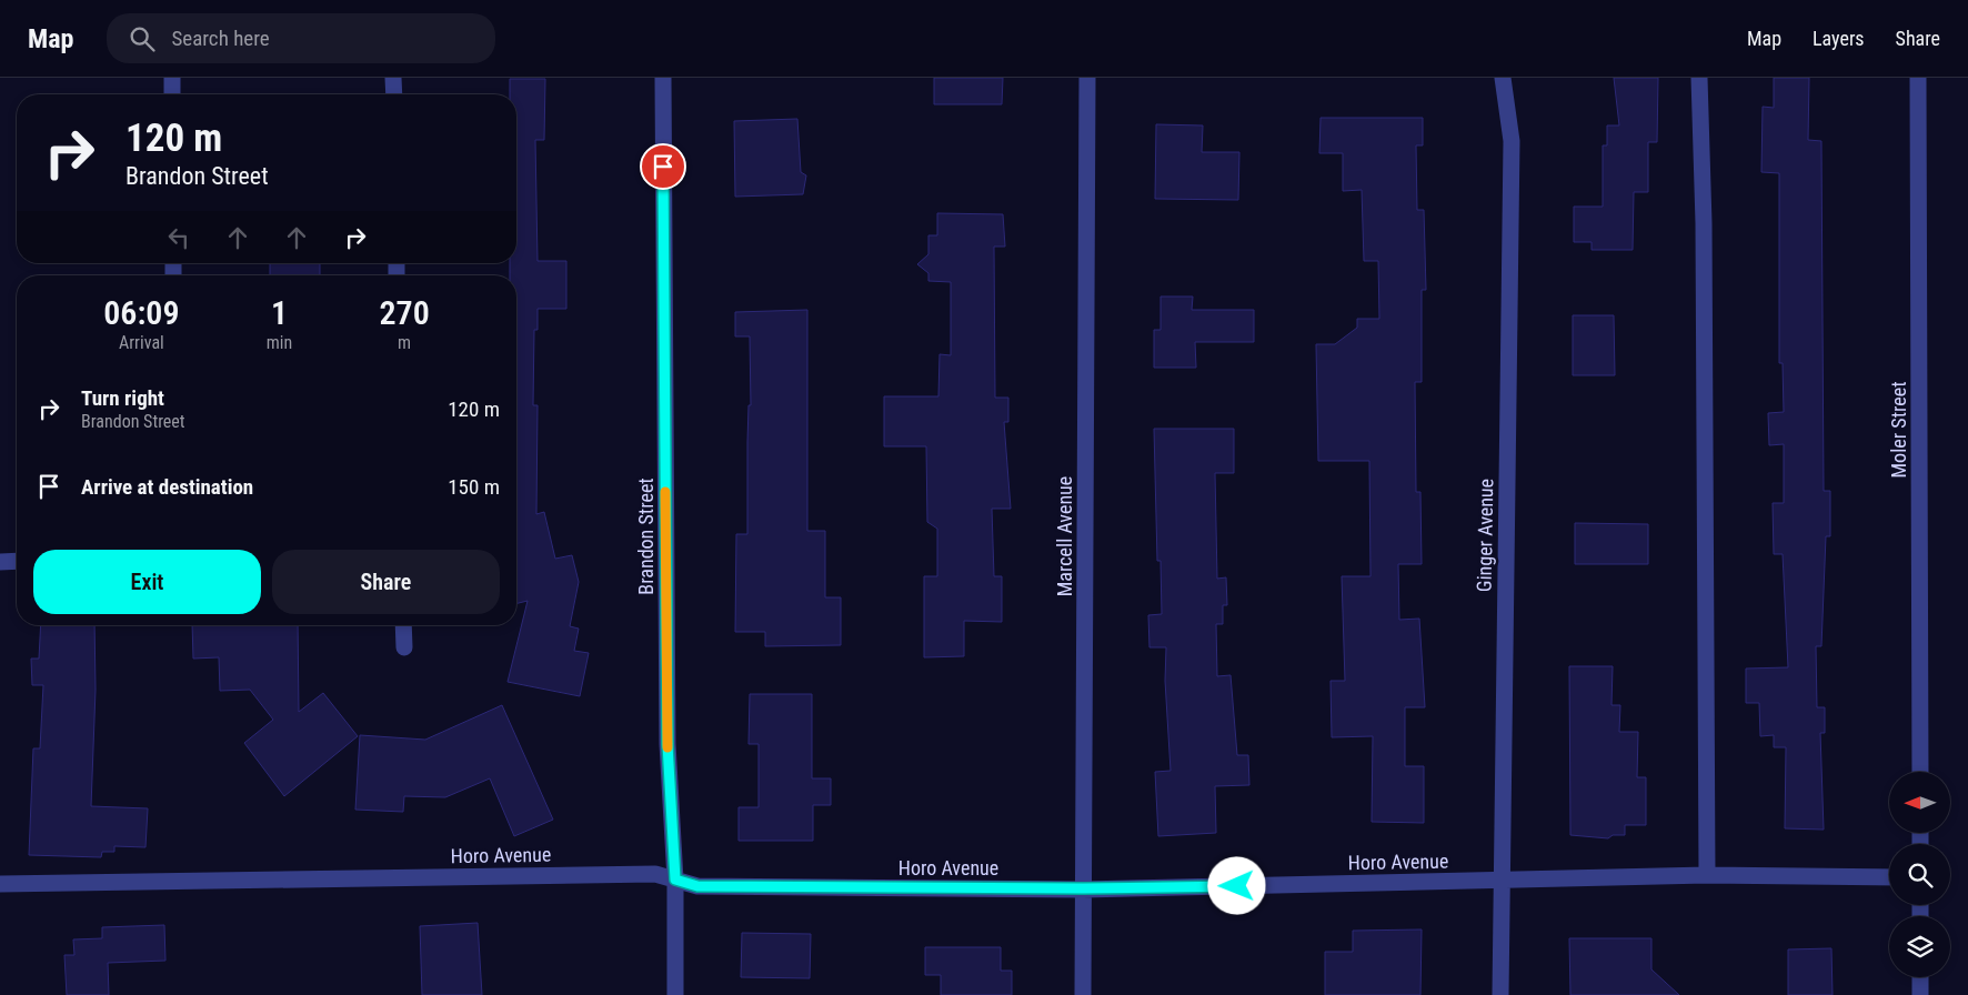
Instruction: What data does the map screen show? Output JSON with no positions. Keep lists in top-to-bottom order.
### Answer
{
  "streets": {
    "street": [
      "Moler Street",
      "Ginger Avenue",
      "Brandon Street",
      "Marcell Avenue",
      "Horo Avenue"
    ]
  },
  "crossings": [
    ["Ginger Avenue", "Horo Avenue"],
    ["Brandon Street", "Horo Avenue"],
    ["Marcell Avenue", "Horo Avenue"]
  ],
  "north": "left",
  "page": {
    "header": "Map",
    "search": "Search here",
    "nav": ["Map", "Layers", "Share"],
    "turn": ["120 m", "Brandon Street"],
    "eta": [
      "06:09",
      "Arrival",
      "1",
      "min",
      "270",
      "m"
    ],
    "list": [
      {
        "name": "Turn right",
        "note": "Brandon Street",
        "value": "120 m"
      },
      {
        "name": "Arrive at destination",
        "value": "150 m"
      }
    ],
    "buttons": ["Exit", "Share"]
  }
}
